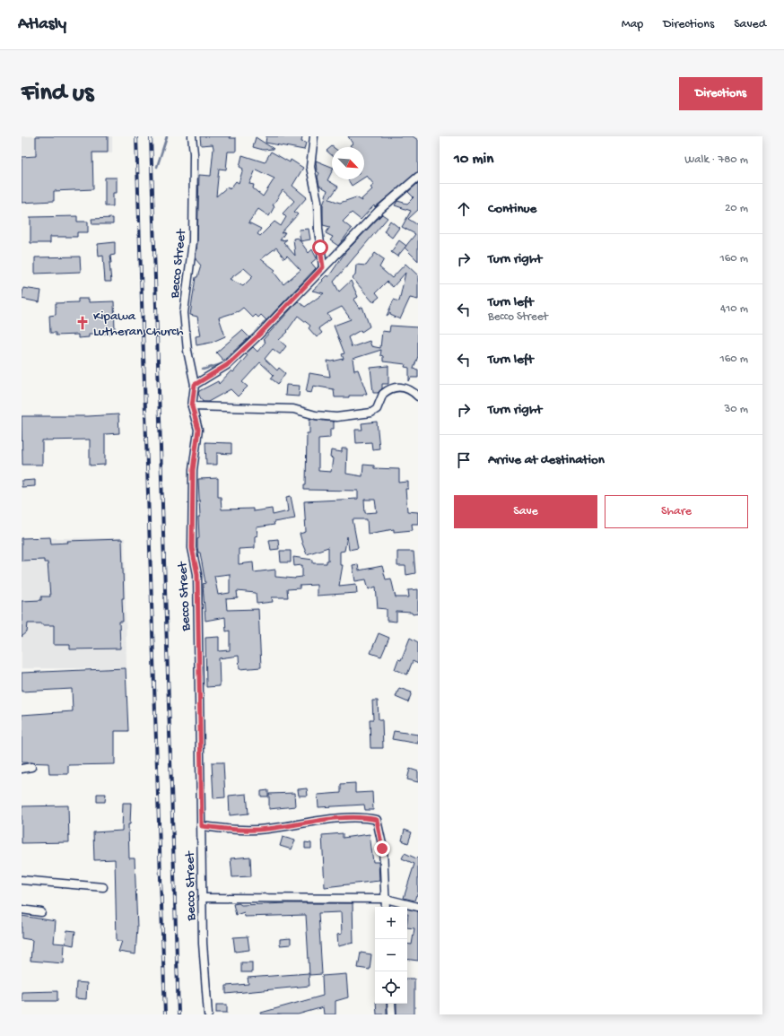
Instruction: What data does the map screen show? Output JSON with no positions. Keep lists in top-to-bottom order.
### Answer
{
  "streets": {
    "street": ["Becco Street"]
  },
  "places": {
    "church": ["Kipawa Lutheran Church"]
  },
  "north": "bottom right",
  "page": {
    "header": "Atlasly",
    "nav": ["Map", "Directions", "Saved"],
    "buttons": [
      "Directions",
      ["Save", "Share"]
    ],
    "title": "Find us",
    "heading": ["10 min", "Walk · 780 m"],
    "list": [
      ["Continue", "20 m"],
      ["Turn right", "160 m"],
      ["Turn left", "Becco Street", "410 m"],
      ["Turn left", "160 m"],
      ["Turn right", "30 m"],
      "Arrive at destination"
    ],
    "map_buttons": ["+", "−"]
  }
}
